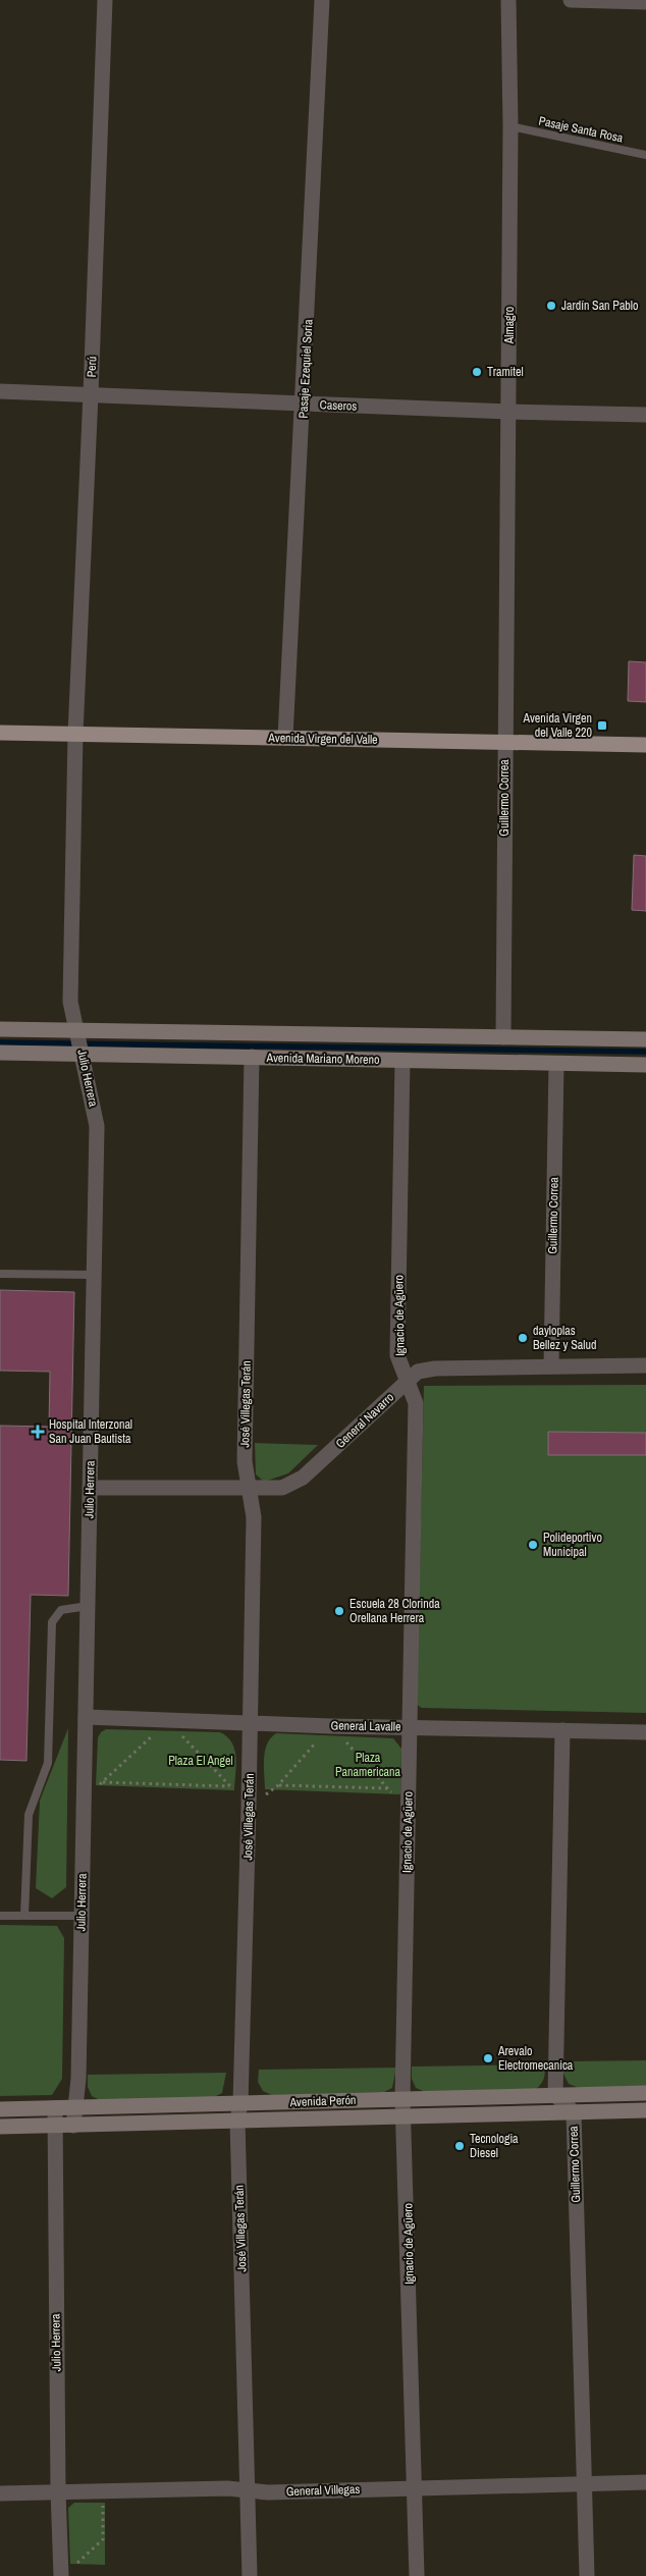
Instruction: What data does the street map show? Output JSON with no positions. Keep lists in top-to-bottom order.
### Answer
{
  "streets": {
    "main road": ["Avenida Virgen del Valle"],
    "street": [
      "Almagro",
      "Perú",
      "Pasaje Ezequiel Soria",
      "Caseros",
      "Guillermo Correa",
      "Avenida Mariano Moreno",
      "Julio Herrera",
      "Ignacio de Agüero",
      "José Villegas Terán",
      "General Navarro",
      "General Lavalle",
      "Avenida Perón",
      "General Villegas"
    ],
    "lane": ["Pasaje Santa Rosa"]
  },
  "crossings": [
    ["Pasaje Santa Rosa", "Almagro"],
    ["Almagro", "Caseros"],
    ["Almagro", "Avenida Virgen del Valle"],
    ["Almagro", "Guillermo Correa"],
    ["Perú", "Caseros"],
    ["Perú", "Avenida Virgen del Valle"],
    ["Perú", "Julio Herrera"],
    ["Pasaje Ezequiel Soria", "Caseros"],
    ["Pasaje Ezequiel Soria", "Avenida Virgen del Valle"],
    ["Avenida Virgen del Valle", "Guillermo Correa"],
    ["Avenida Virgen del Valle", "Julio Herrera"],
    ["Guillermo Correa", "Avenida Mariano Moreno"],
    ["Guillermo Correa", "General Navarro"],
    ["Guillermo Correa", "Avenida Perón"],
    ["Guillermo Correa", "General Villegas"],
    ["Avenida Mariano Moreno", "Julio Herrera"],
    ["Avenida Mariano Moreno", "Ignacio de Agüero"],
    ["Avenida Mariano Moreno", "José Villegas Terán"],
    ["Julio Herrera", "General Navarro"],
    ["Julio Herrera", "General Lavalle"],
    ["Julio Herrera", "Avenida Perón"],
    ["Julio Herrera", "General Villegas"],
    ["Ignacio de Agüero", "General Navarro"],
    ["Ignacio de Agüero", "General Lavalle"],
    ["Ignacio de Agüero", "Avenida Perón"],
    ["Ignacio de Agüero", "General Villegas"],
    ["José Villegas Terán", "General Navarro"],
    ["José Villegas Terán", "General Lavalle"],
    ["José Villegas Terán", "Avenida Perón"],
    ["José Villegas Terán", "General Villegas"]
  ],
  "parks": ["Plaza Panamericana", "Plaza El Angel"],
  "places": {
    "other": [
      "Jardín San Pablo",
      "Tramitel",
      "dayloplas Bellez y Salud",
      "Polideportivo Municipal",
      "Escuela 28 Clorinda Orellana Herrera",
      "Arevalo Electromecanica",
      "Tecnologia Diesel"
    ],
    "transit": ["Avenida Virgen del Valle 220"],
    "health": ["Hospital Interzonal San Juan Bautista"]
  }
}
